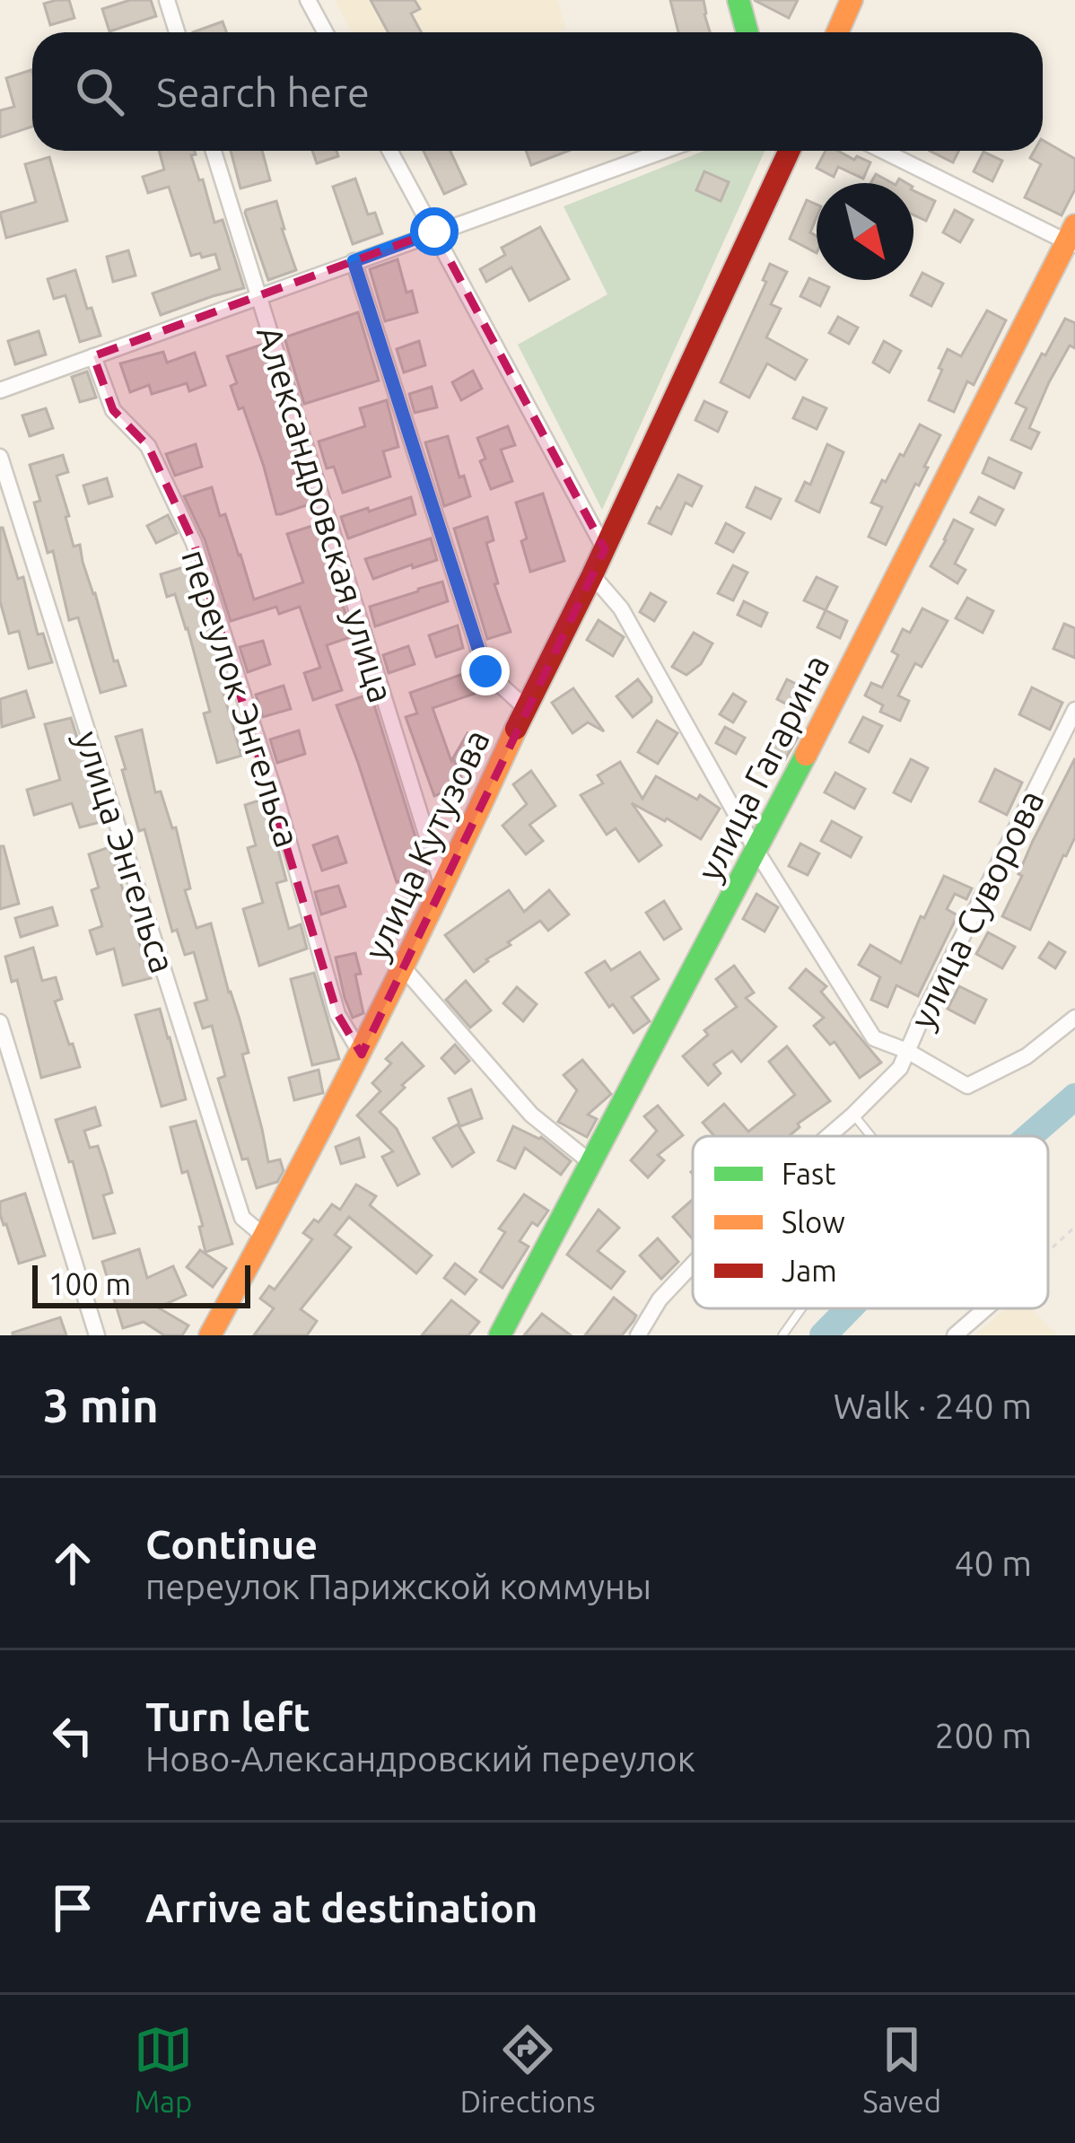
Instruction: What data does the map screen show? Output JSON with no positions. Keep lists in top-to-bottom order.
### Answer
{
  "streets": {
    "main road": ["улица Гагарина", "улица Кутузова"],
    "street": [
      "Александровская улица",
      "переулок Энгельса",
      "улица Энгельса",
      "улица Суворова"
    ]
  },
  "crossings": [
    ["Александровская улица", "улица Кутузова"],
    ["переулок Энгельса", "улица Кутузова"],
    ["улица Кутузова", "улица Энгельса"]
  ],
  "legend": ["Fast", "Slow", "Jam"],
  "scale_bar": "100 m",
  "north": "bottom right",
  "page": {
    "search": "Search here",
    "scale": "100 m",
    "heading": ["3 min", "Walk · 240 m"],
    "list": [
      ["Continue", "переулок Парижской коммуны", "40 m"],
      ["Turn left", "Ново-Александровский переулок", "200 m"],
      "Arrive at destination"
    ],
    "nav": ["Map", "Directions", "Saved"]
  }
}
